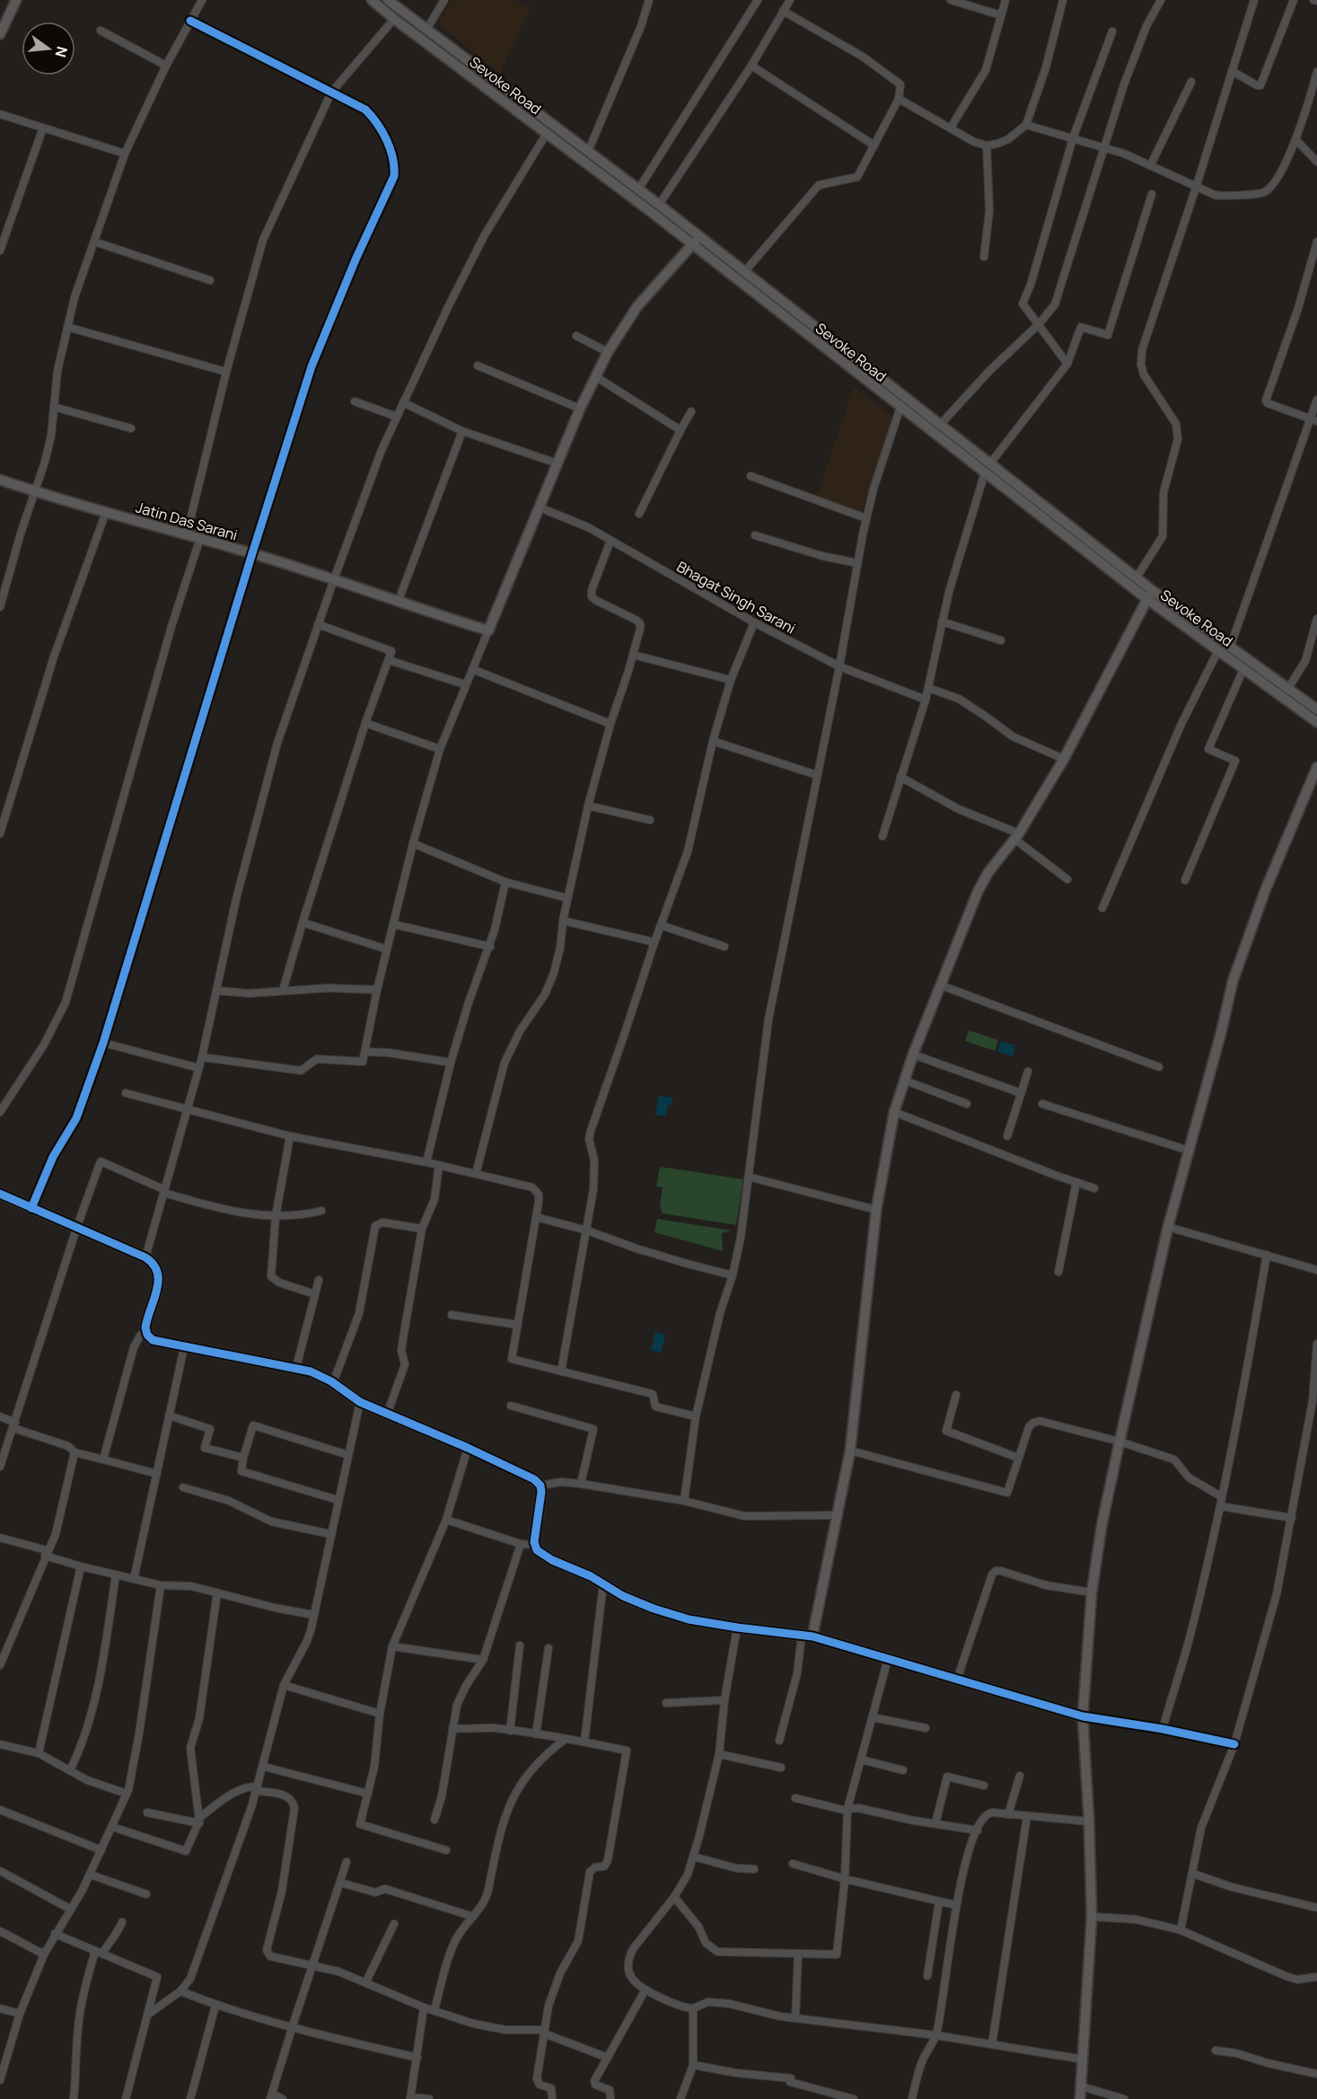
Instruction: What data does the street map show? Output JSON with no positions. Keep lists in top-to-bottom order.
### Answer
{
  "streets": {
    "street": ["Sevoke Road", "Jatin Das Sarani", "Bhagat Singh Sarani"]
  },
  "north": "right"
}
